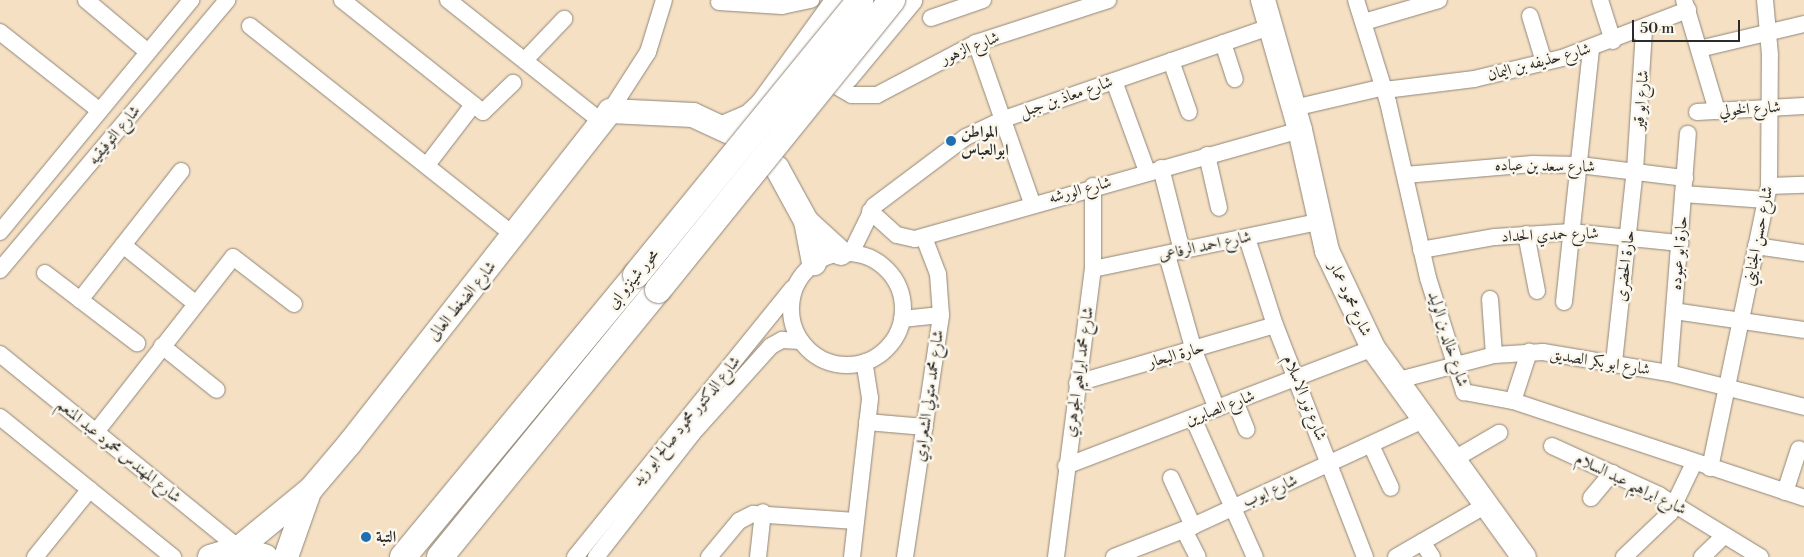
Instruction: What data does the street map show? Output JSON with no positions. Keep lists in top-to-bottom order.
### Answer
{
  "streets": {
    "main road": ["محور شينزو ابى"],
    "street": [
      "شارع الزهور",
      "شارع حذيفه بن اليمان",
      "شارع معاذ بن جبل",
      "شارع ابو قير",
      "شارع الخولي",
      "شارع التوفيقيه",
      "شارع سعد بن عباده",
      "شارع الورشه",
      "شارع حمدي الحداد",
      "شارع حسن الجنايني",
      "شارع احمد الرفاعى",
      "حارة ابو عبوده",
      "حارة الحضرى",
      "شارع محمود عمار",
      "شارع الضغط العالى",
      "شارع خالد بن الوليد",
      "حارة البحار",
      "شارع ابو بكر الصديق",
      "شارع محمد ابراهيم الجوهري",
      "شارع محمد متولي الشعراوي",
      "شارع نور الاسلام",
      "شارع الصابرين",
      "شارع الدكتور محمود صالح ابو زيد",
      "شارع المهندس محمود عبد المنعم",
      "شارع ابراهيم عبد السلام",
      "شارع ايوب"
    ]
  },
  "crossings": [
    ["شارع حذيفه بن اليمان", "شارع ابو قير"],
    ["شارع حذيفه بن اليمان", "شارع الورشه"],
    ["شارع حذيفه بن اليمان", "شارع محمود عمار"],
    ["شارع حذيفه بن اليمان", "شارع خالد بن الوليد"],
    ["شارع معاذ بن جبل", "شارع الورشه"],
    ["شارع معاذ بن جبل", "شارع محمود عمار"],
    ["شارع معاذ بن جبل", "شارع الدكتور محمود صالح ابو زيد"],
    ["شارع ابو قير", "شارع سعد بن عباده"],
    ["شارع ابو قير", "حارة الحضرى"],
    ["شارع الخولي", "شارع حسن الجنايني"],
    ["شارع سعد بن عباده", "شارع حسن الجنايني"],
    ["شارع سعد بن عباده", "حارة ابو عبوده"],
    ["شارع سعد بن عباده", "حارة الحضرى"],
    ["شارع سعد بن عباده", "شارع خالد بن الوليد"],
    ["شارع الورشه", "شارع محمود عمار"],
    ["شارع الورشه", "شارع محمد ابراهيم الجوهري"],
    ["شارع الورشه", "شارع محمد متولي الشعراوي"],
    ["شارع حمدي الحداد", "حارة ابو عبوده"],
    ["شارع حمدي الحداد", "حارة الحضرى"],
    ["شارع حمدي الحداد", "شارع خالد بن الوليد"],
    ["شارع حسن الجنايني", "شارع خالد بن الوليد"],
    ["شارع حسن الجنايني", "شارع ابو بكر الصديق"],
    ["شارع حسن الجنايني", "شارع ابراهيم عبد السلام"],
    ["شارع احمد الرفاعى", "شارع محمود عمار"],
    ["شارع احمد الرفاعى", "شارع محمد ابراهيم الجوهري"],
    ["شارع احمد الرفاعى", "شارع نور الاسلام"],
    ["حارة ابو عبوده", "شارع ابو بكر الصديق"],
    ["حارة الحضرى", "شارع ابو بكر الصديق"],
    ["شارع محمود عمار", "شارع ابو بكر الصديق"],
    ["شارع محمود عمار", "شارع الصابرين"],
    ["شارع محمود عمار", "شارع ايوب"],
    ["شارع الضغط العالى", "شارع المهندس محمود عبد المنعم"],
    ["شارع خالد بن الوليد", "شارع ابو بكر الصديق"],
    ["حارة البحار", "شارع محمد ابراهيم الجوهري"],
    ["حارة البحار", "شارع نور الاسلام"],
    ["شارع محمد ابراهيم الجوهري", "شارع الصابرين"],
    ["شارع نور الاسلام", "شارع الصابرين"],
    ["شارع نور الاسلام", "شارع ايوب"]
  ],
  "places": ["المواطن ابوالعباس", "التبة"],
  "scale_bar": "50 m"
}
